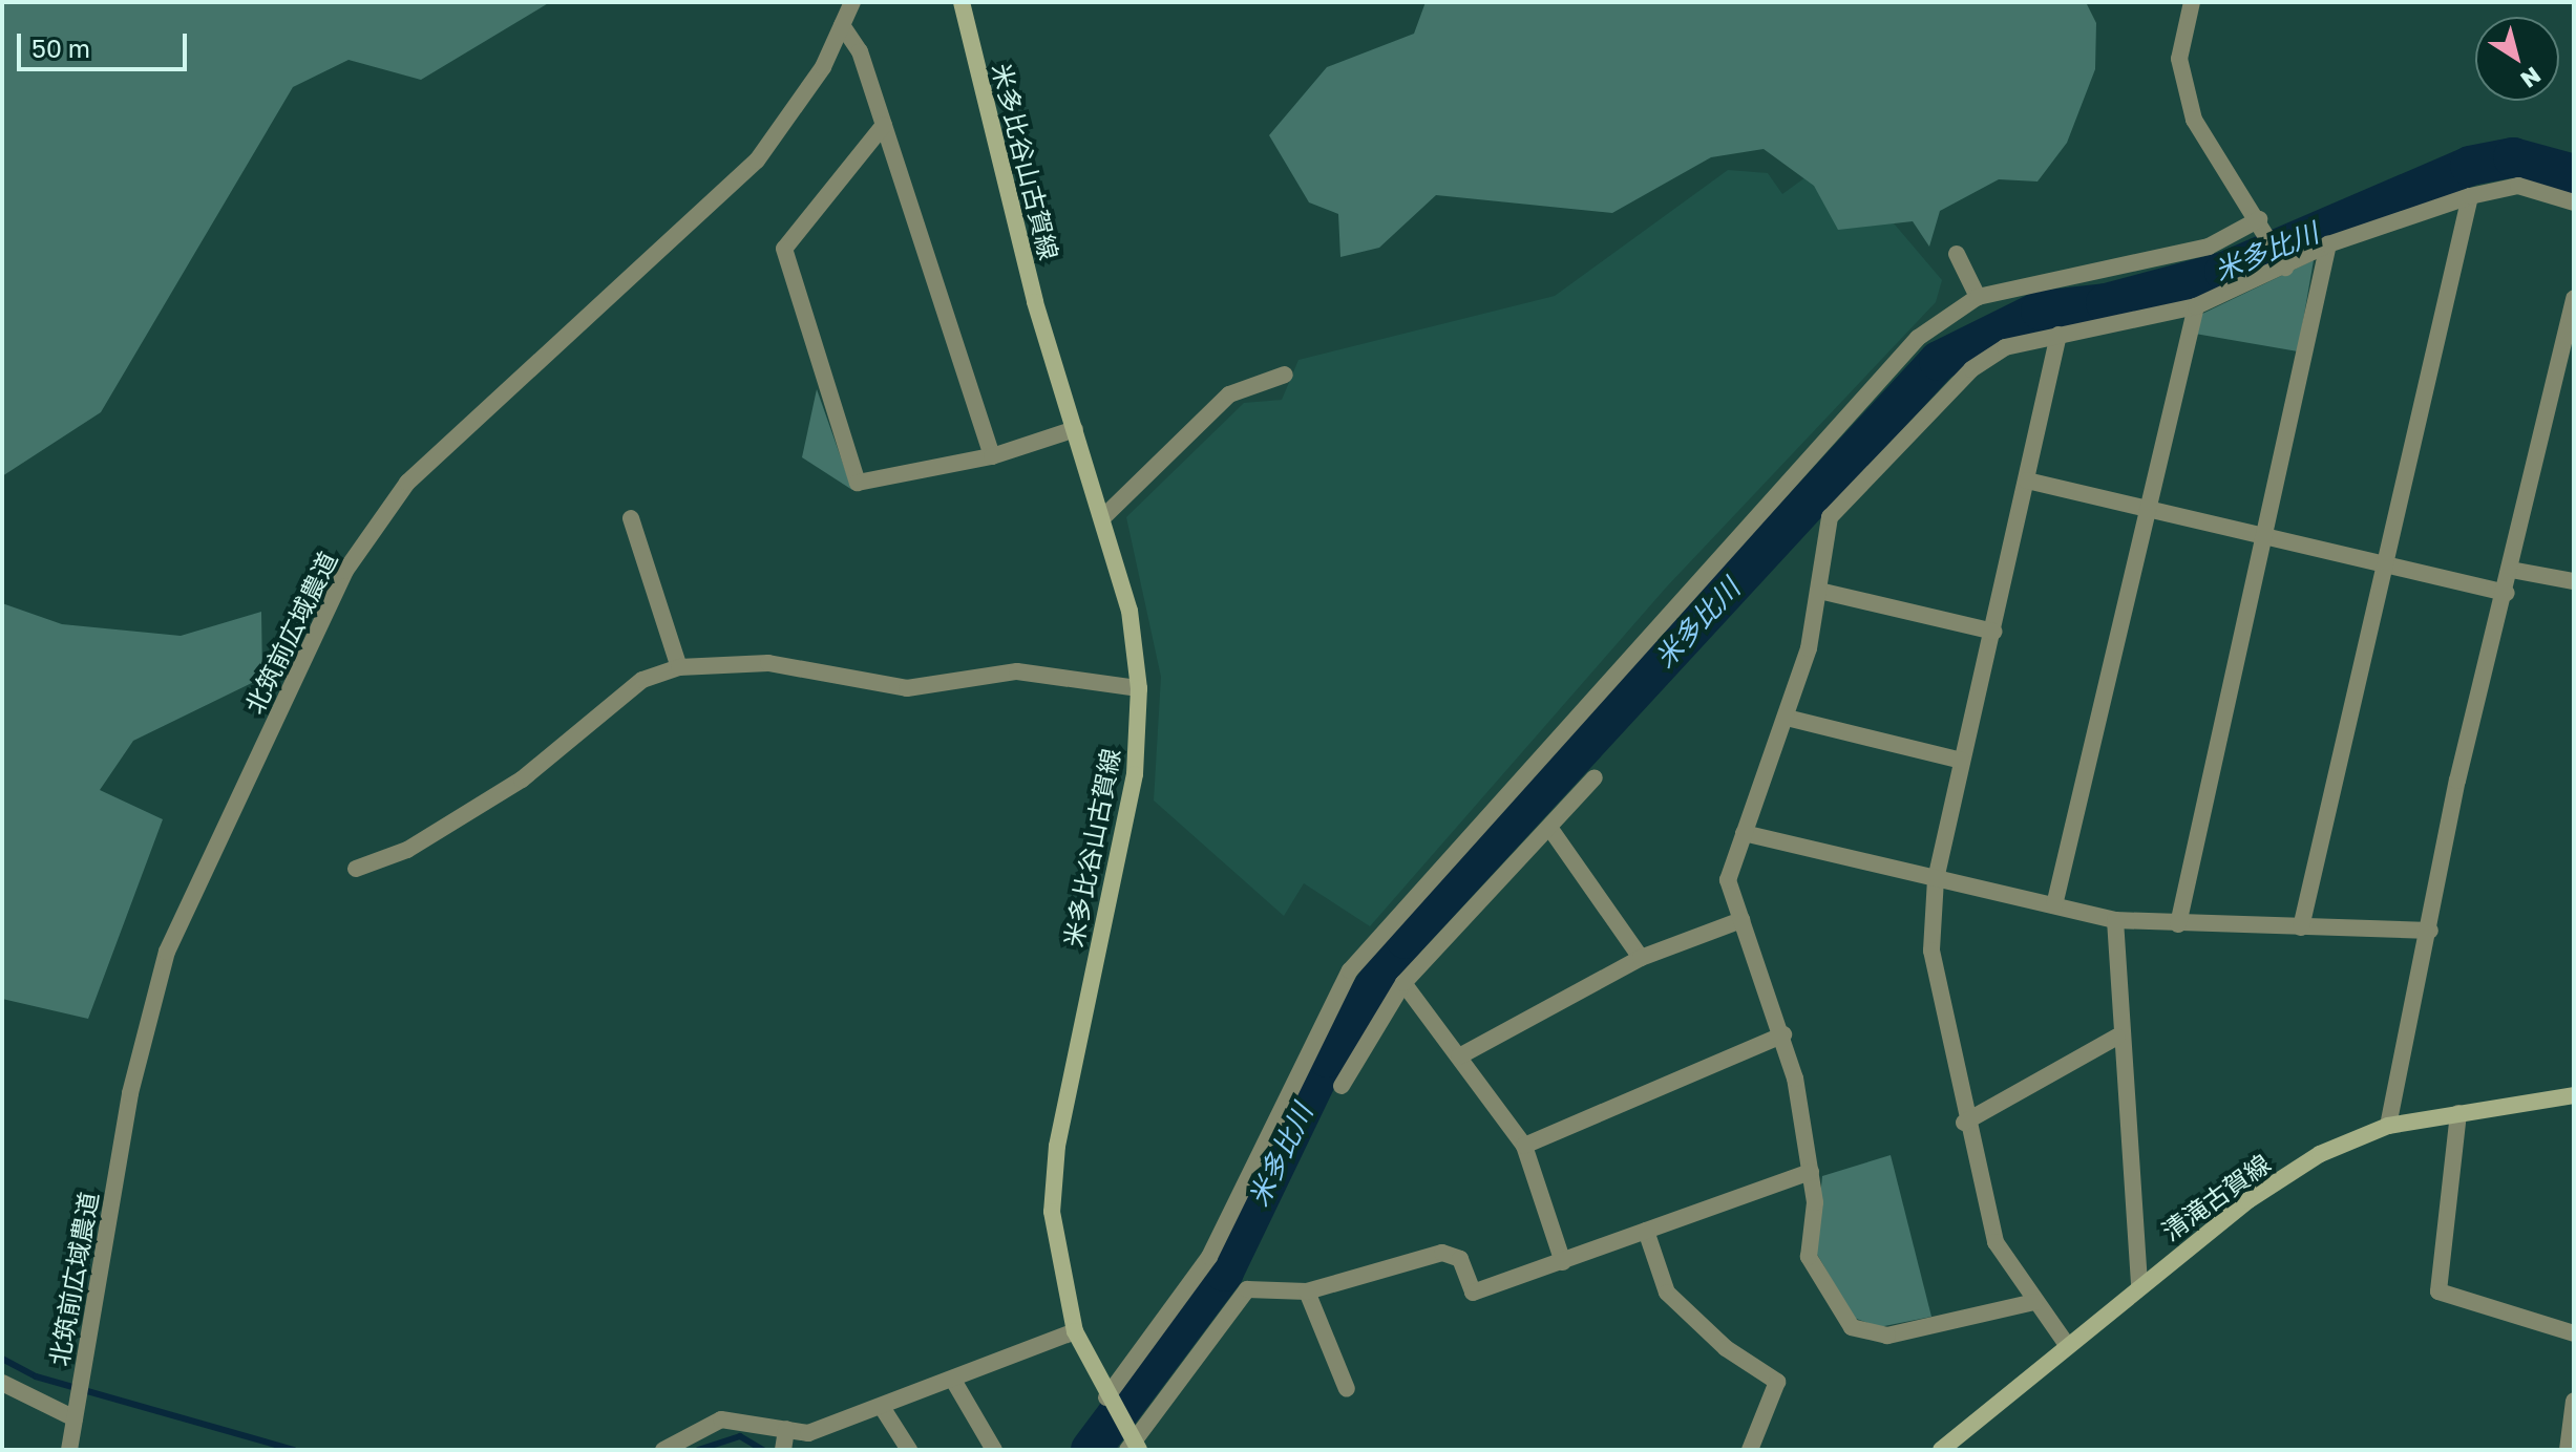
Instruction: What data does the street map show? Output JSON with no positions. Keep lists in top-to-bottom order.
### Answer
{
  "streets": {
    "main road": ["米多比谷山古賀線", "清滝古賀線"],
    "street": ["北筑前広域農道"]
  },
  "water": ["米多比川"],
  "scale_bar": "50 m",
  "north": "bottom right"
}
